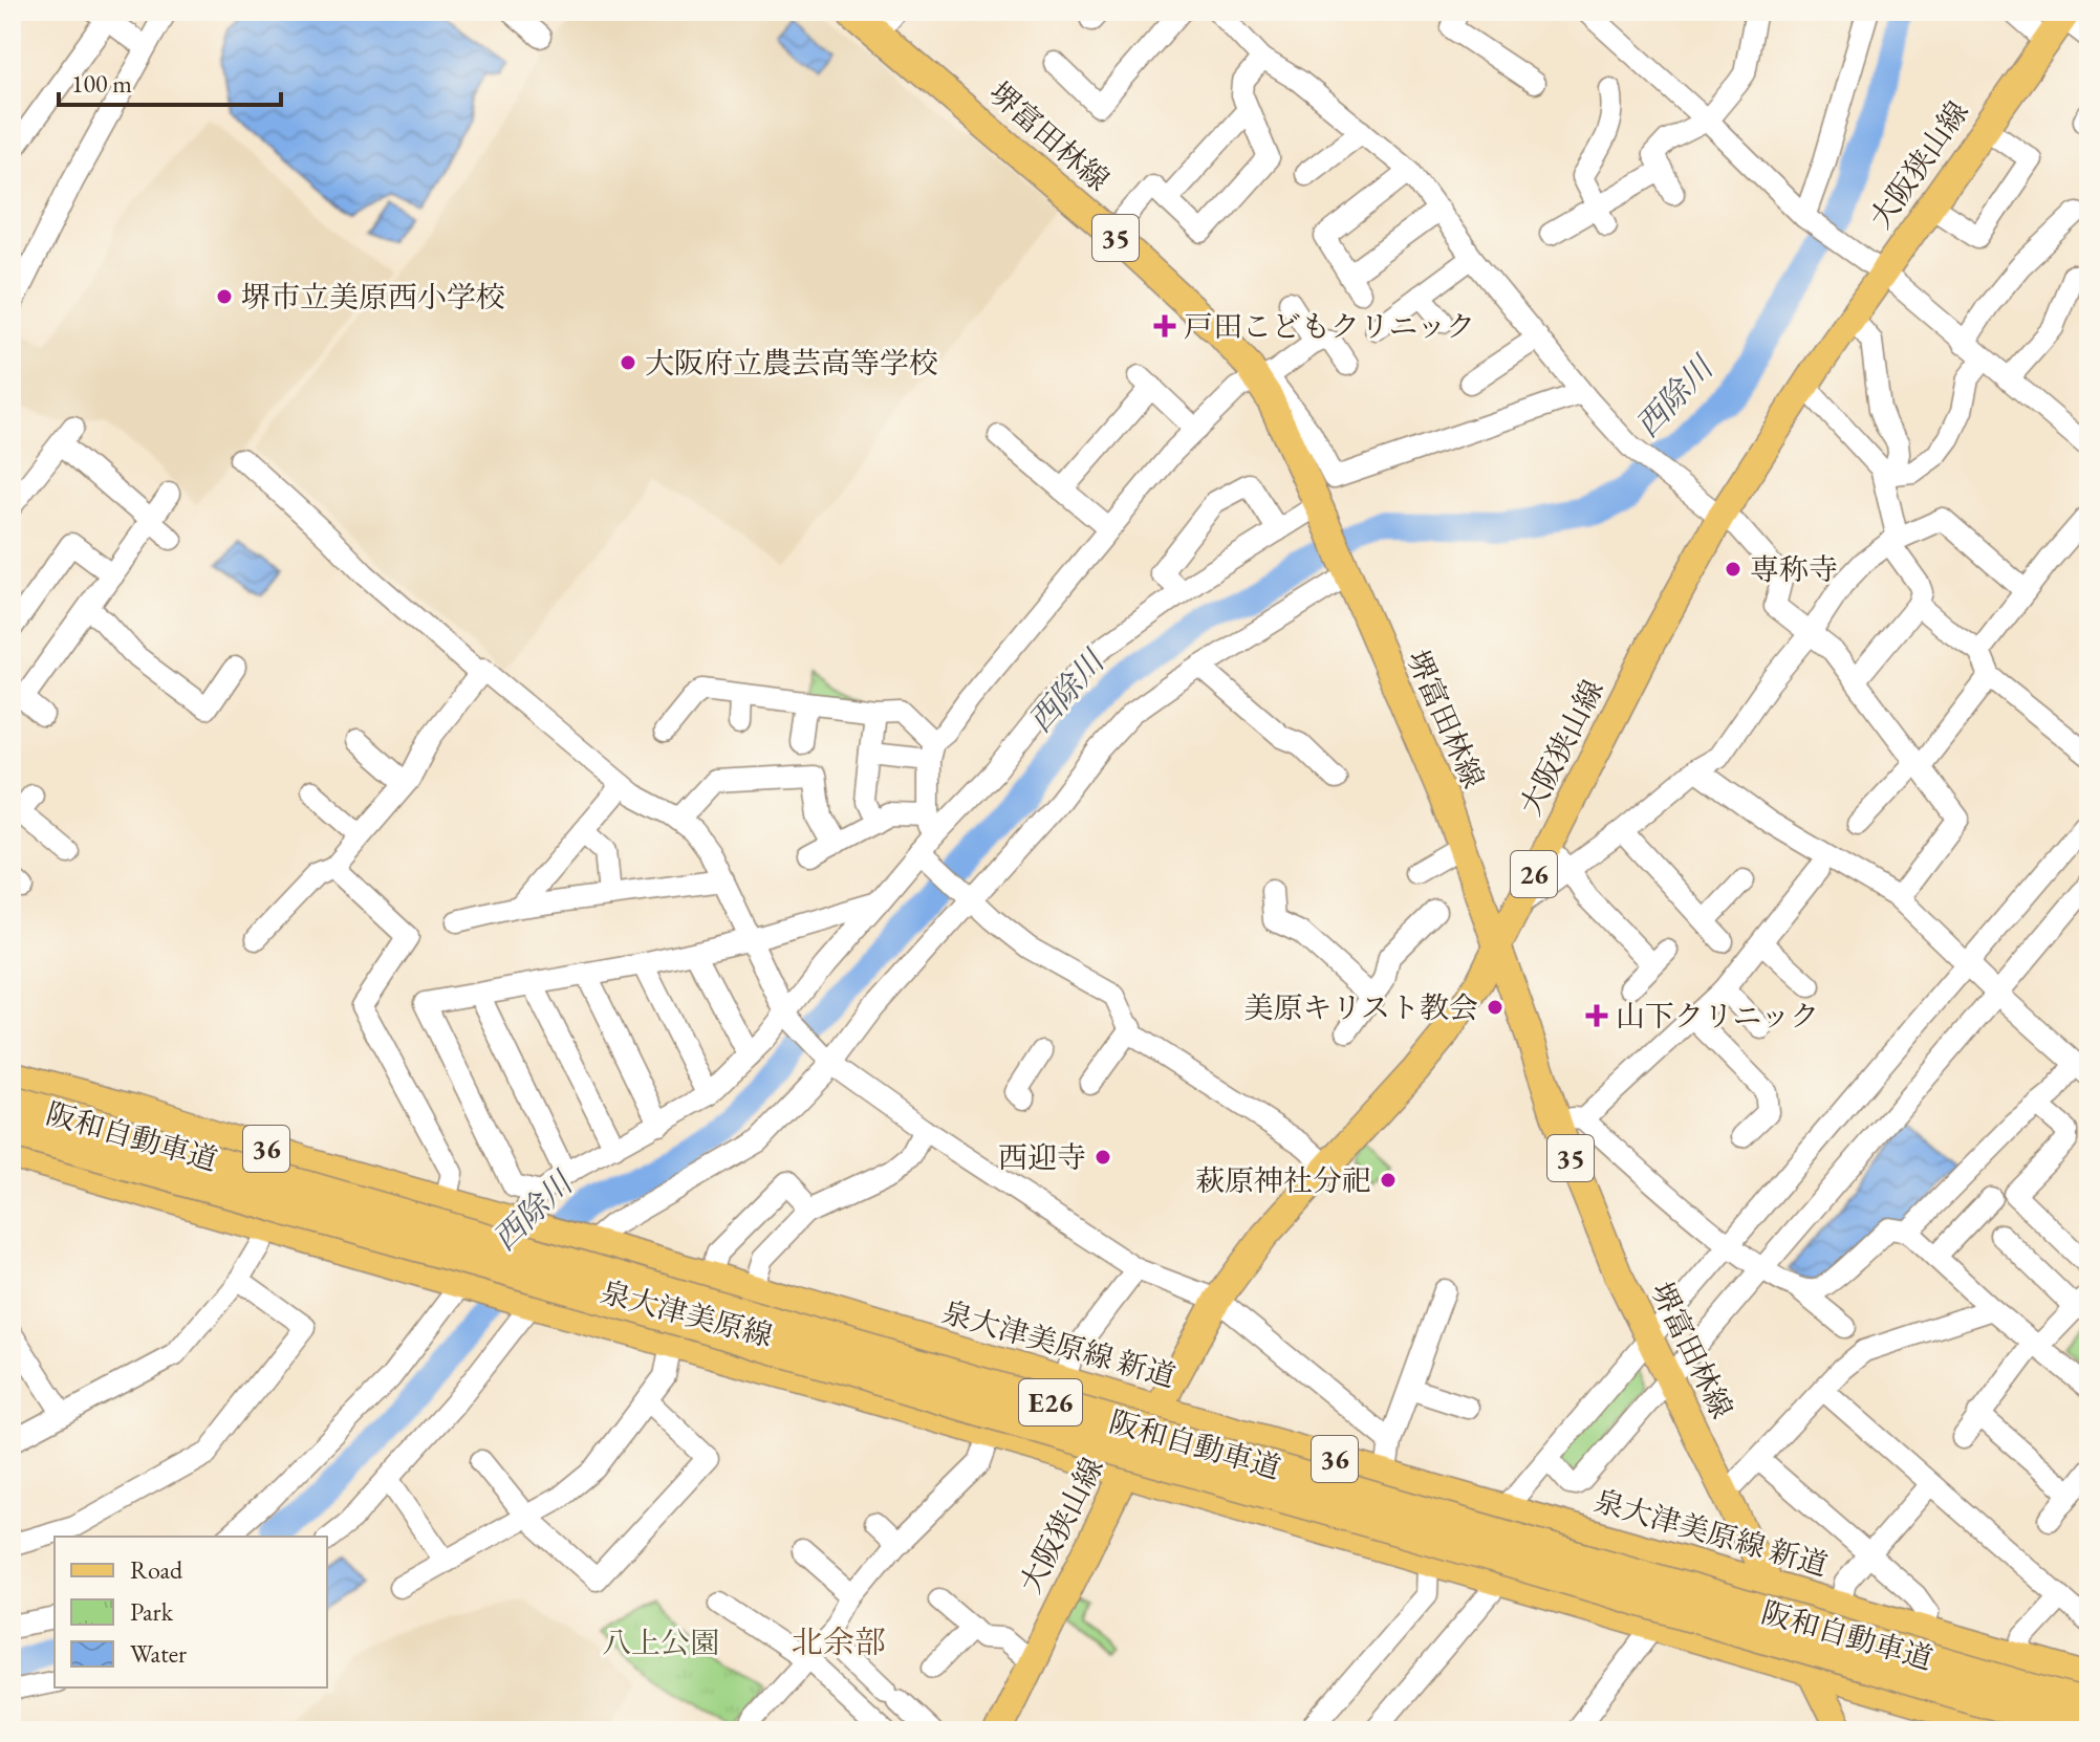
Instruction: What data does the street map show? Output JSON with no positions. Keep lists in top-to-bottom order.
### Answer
{
  "streets": {
    "highway": ["阪和自動車道", "E26"],
    "main road": [
      "堺富田林線",
      "大阪狭山線",
      "35",
      "26",
      "36",
      "泉大津美原線",
      "泉大津美原線 新道"
    ]
  },
  "crossings": [
    ["堺富田林線", "大阪狭山線"],
    ["堺富田林線", "36"],
    ["堺富田林線", "泉大津美原線 新道"],
    ["大阪狭山線", "36"],
    ["大阪狭山線", "泉大津美原線 新道"],
    ["36", "泉大津美原線"],
    ["36", "泉大津美原線 新道"]
  ],
  "districts": ["北余部"],
  "water": ["西除川"],
  "parks": ["八上公園"],
  "places": {
    "other": [
      "堺市立美原西小学校",
      "大阪府立農芸高等学校",
      "専称寺",
      "美原キリスト教会",
      "西迎寺",
      "萩原神社分祀"
    ],
    "health": ["戸田こどもクリニック", "山下クリニック"]
  },
  "legend": ["Road", "Park", "Water"],
  "scale_bar": "100 m"
}
